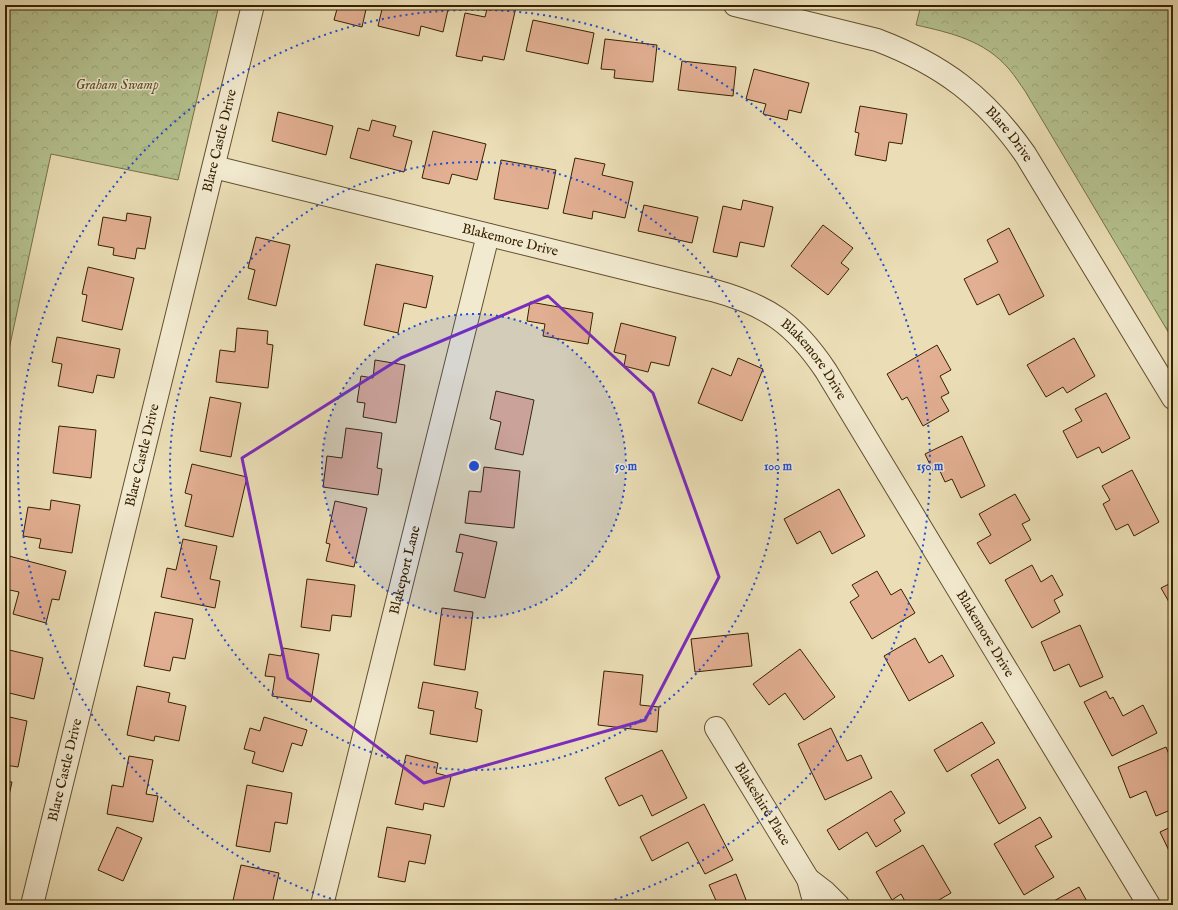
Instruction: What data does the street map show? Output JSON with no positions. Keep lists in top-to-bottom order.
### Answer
{
  "streets": {
    "street": [
      "Blare Drive",
      "Blare Castle Drive",
      "Blakemore Drive",
      "Blakeport Lane",
      "Blakeshire Place"
    ]
  },
  "crossings": [
    ["Blare Castle Drive", "Blakemore Drive"],
    ["Blakemore Drive", "Blakeport Lane"]
  ],
  "parks": ["Graham Swamp"],
  "rings": ["50 m", "100 m", "150 m"]
}
